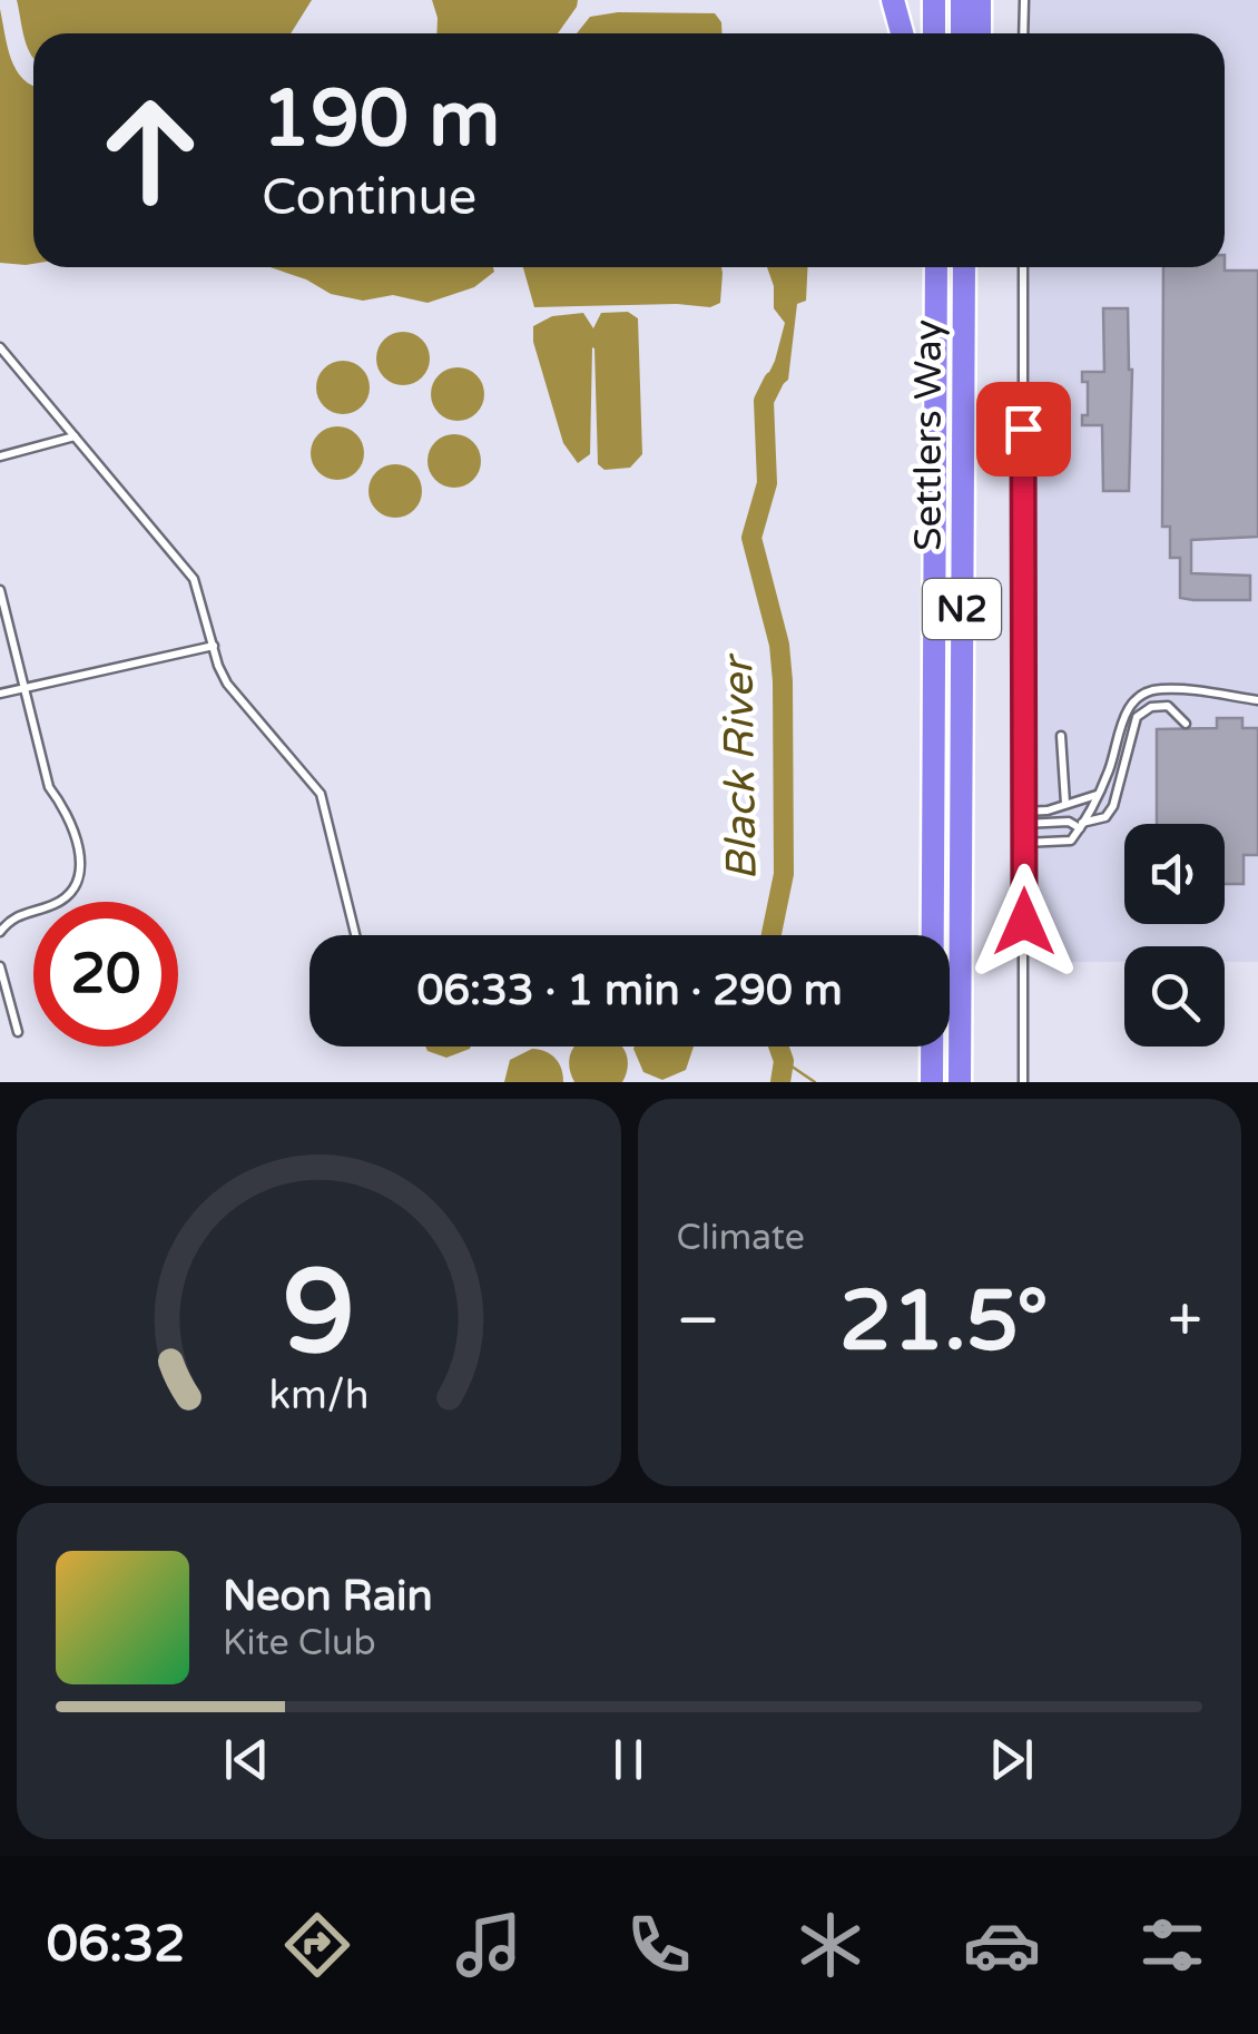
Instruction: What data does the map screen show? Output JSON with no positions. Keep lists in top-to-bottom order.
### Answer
{
  "streets": {
    "highway": ["Settlers Way", "N2"]
  },
  "water": ["Black River"],
  "page": {
    "turn": ["190 m", "Continue"],
    "limit": "20",
    "trip": "06:33 · 1 min · 290 m",
    "tile": "Climate",
    "heat": ["−", "21.5°", "+"],
    "song": ["Neon Rain", "Kite Club"],
    "tabs": "06:32",
    "gauge": ["9", "km/h"]
  }
}
